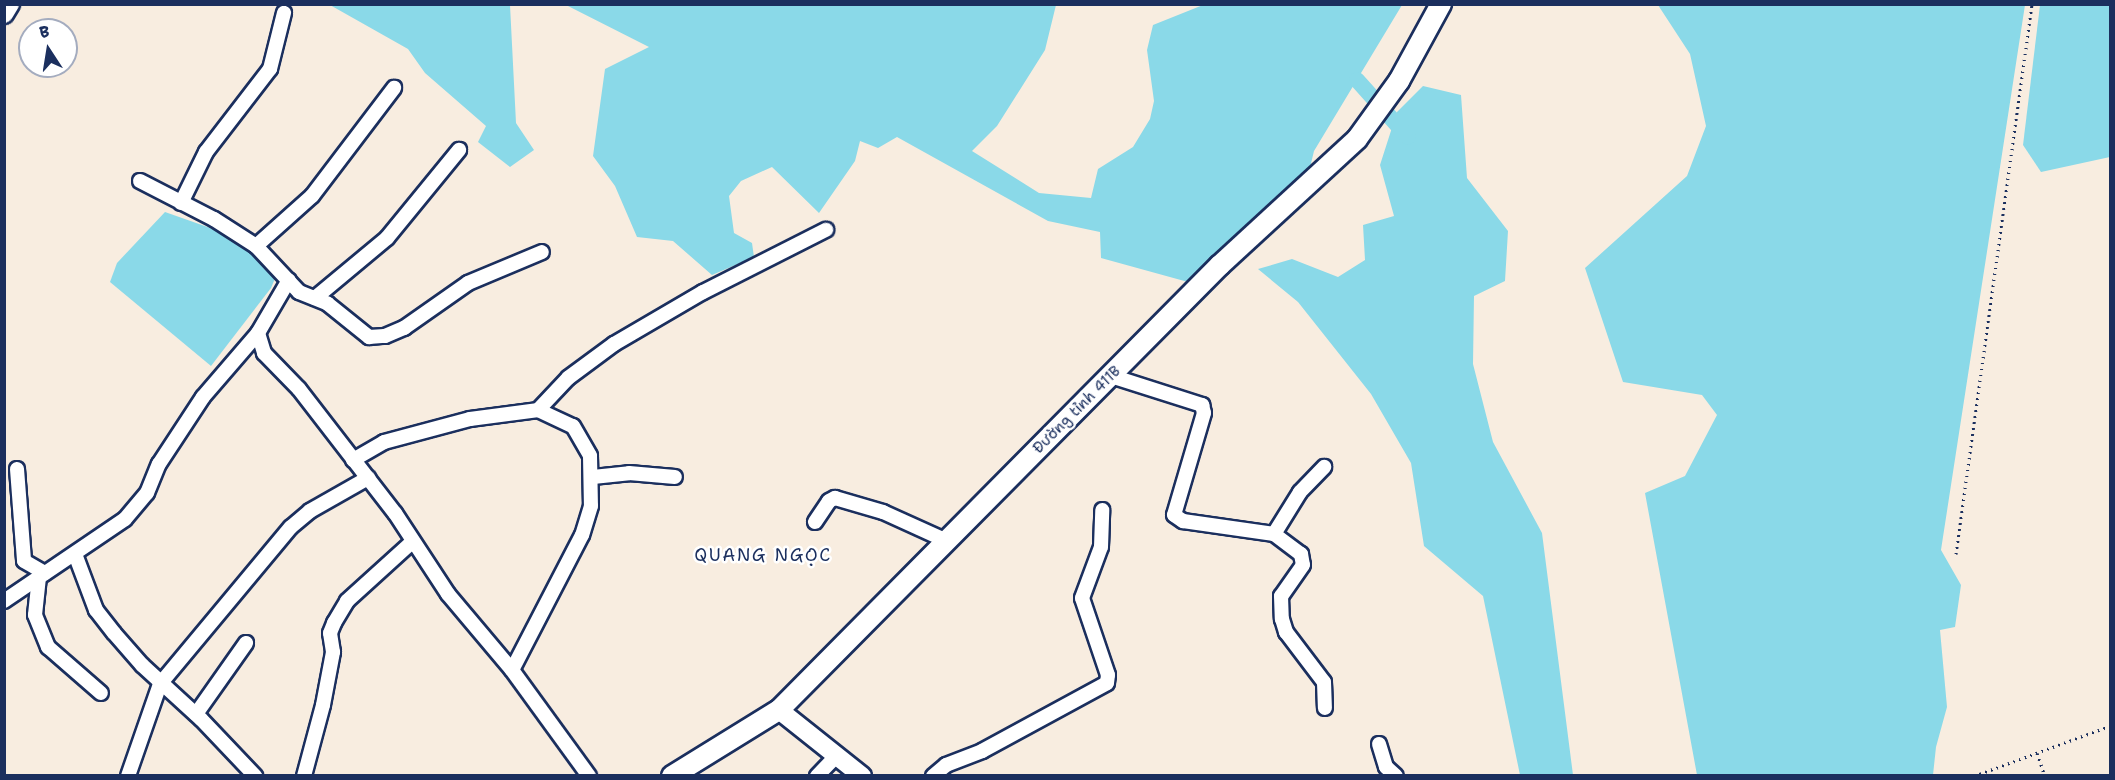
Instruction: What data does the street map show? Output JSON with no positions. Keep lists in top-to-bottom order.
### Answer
{
  "streets": {
    "main road": ["Đường tỉnh 411B"]
  },
  "districts": ["QUANG NGỌC"],
  "north": "top"
}
